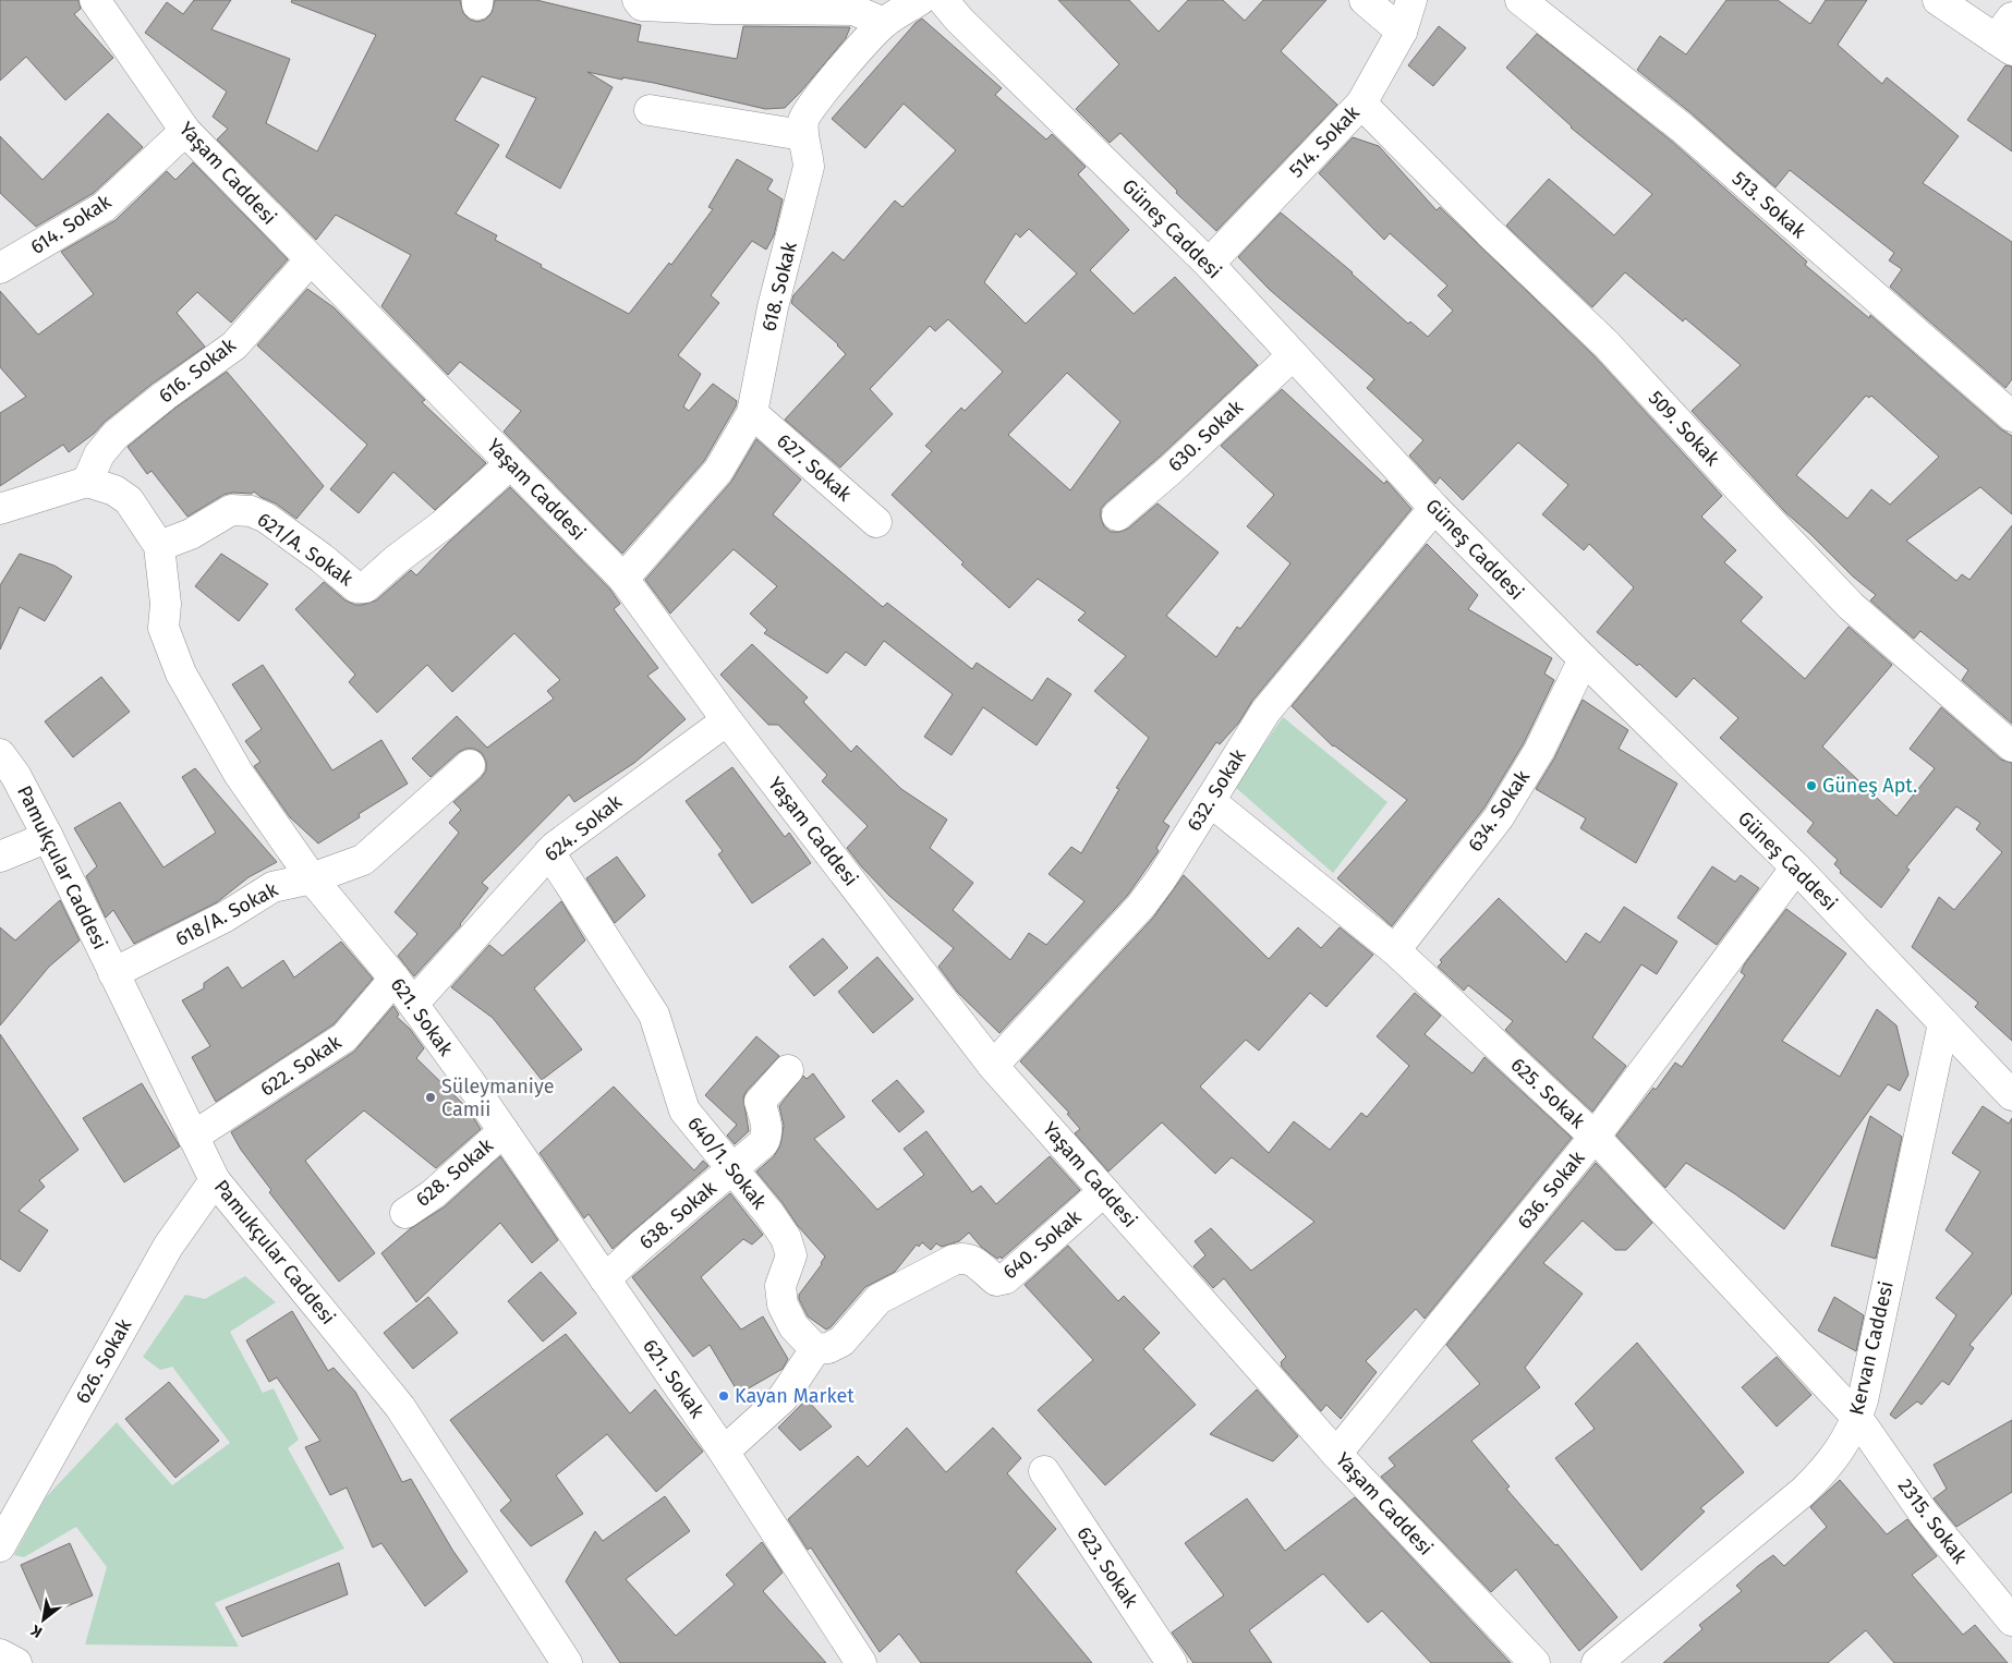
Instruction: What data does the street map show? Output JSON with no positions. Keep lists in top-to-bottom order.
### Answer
{
  "streets": {
    "street": [
      "514. Sokak",
      "Yaşam Caddesi",
      "513. Sokak",
      "614. Sokak",
      "Güneş Caddesi",
      "618. Sokak",
      "616. Sokak",
      "509. Sokak",
      "630. Sokak",
      "627. Sokak",
      "621/A. Sokak",
      "632. Sokak",
      "634. Sokak",
      "624. Sokak",
      "Pamukçular Caddesi",
      "618/A. Sokak",
      "621. Sokak",
      "622. Sokak",
      "625. Sokak",
      "640/1. Sokak",
      "628. Sokak",
      "636. Sokak",
      "638. Sokak",
      "640. Sokak",
      "Kervan Caddesi",
      "626. Sokak",
      "2315. Sokak",
      "623. Sokak"
    ]
  },
  "crossings": [
    ["514. Sokak", "Güneş Caddesi"],
    ["514. Sokak", "509. Sokak"],
    ["Yaşam Caddesi", "614. Sokak"],
    ["Yaşam Caddesi", "618. Sokak"],
    ["Yaşam Caddesi", "616. Sokak"],
    ["Yaşam Caddesi", "621/A. Sokak"],
    ["Yaşam Caddesi", "632. Sokak"],
    ["Yaşam Caddesi", "624. Sokak"],
    ["Yaşam Caddesi", "636. Sokak"],
    ["Yaşam Caddesi", "640. Sokak"],
    ["Güneş Caddesi", "630. Sokak"],
    ["Güneş Caddesi", "632. Sokak"],
    ["Güneş Caddesi", "634. Sokak"],
    ["Güneş Caddesi", "636. Sokak"],
    ["Güneş Caddesi", "Kervan Caddesi"],
    ["618. Sokak", "627. Sokak"],
    ["616. Sokak", "621. Sokak"],
    ["621/A. Sokak", "621. Sokak"],
    ["632. Sokak", "625. Sokak"],
    ["634. Sokak", "625. Sokak"],
    ["624. Sokak", "621. Sokak"],
    ["624. Sokak", "640/1. Sokak"],
    ["Pamukçular Caddesi", "618/A. Sokak"],
    ["Pamukçular Caddesi", "622. Sokak"],
    ["Pamukçular Caddesi", "626. Sokak"],
    ["618/A. Sokak", "621. Sokak"],
    ["621. Sokak", "622. Sokak"],
    ["621. Sokak", "628. Sokak"],
    ["621. Sokak", "638. Sokak"],
    ["625. Sokak", "636. Sokak"],
    ["625. Sokak", "Kervan Caddesi"],
    ["625. Sokak", "2315. Sokak"],
    ["640/1. Sokak", "638. Sokak"],
    ["640/1. Sokak", "640. Sokak"],
    ["Kervan Caddesi", "2315. Sokak"]
  ],
  "places": ["Güneş Apt.", "Süleymaniye Camii", "Kayan Market"],
  "north": "bottom left"
}
